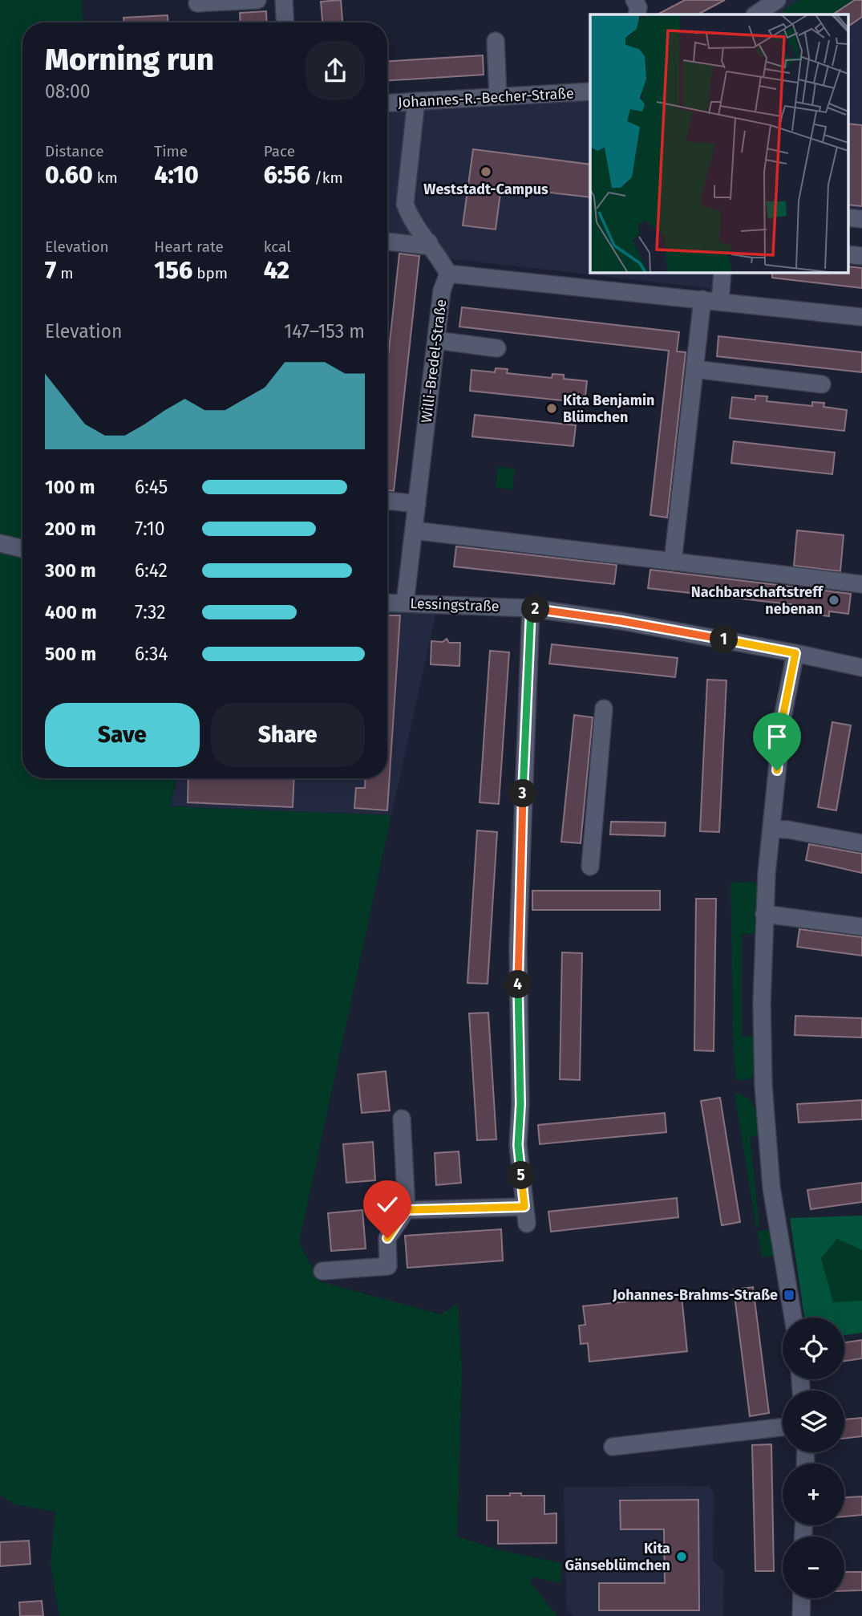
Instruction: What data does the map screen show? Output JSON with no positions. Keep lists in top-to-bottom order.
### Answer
{
  "streets": {
    "street": ["Johannes-R.-Becher-Straße", "Willi-Bredel-Straße", "Lessingstraße"]
  },
  "crossings": [
    ["Willi-Bredel-Straße", "Lessingstraße"]
  ],
  "places": {
    "other": [
      "Weststadt-Campus",
      "Kita Benjamin Blümchen",
      "Nachbarschaftstreff nebenan",
      "Kita Gänseblümchen"
    ],
    "transit": ["Johannes-Brahms-Straße"]
  },
  "page": {
    "heading": ["Morning run", "08:00"],
    "stats": [
      ["Distance", "0.60 km"],
      ["Time", "4:10"],
      ["Pace", "6:56 /km"],
      ["Elevation", "7 m"],
      ["Heart rate", "156 bpm"],
      ["kcal", "42"]
    ],
    "chart": ["Elevation", "147–153 m"],
    "list": [
      {
        "name": "100 m",
        "note": "6:45"
      },
      {
        "name": "200 m",
        "note": "7:10"
      },
      {
        "name": "300 m",
        "note": "6:42"
      },
      {
        "name": "400 m",
        "note": "7:32"
      },
      {
        "name": "500 m",
        "note": "6:34"
      }
    ],
    "pins": [
      "2",
      "1",
      "3",
      "4",
      "5"
    ],
    "buttons": ["Save", "Share"],
    "map_buttons": ["+", "−"]
  }
}
